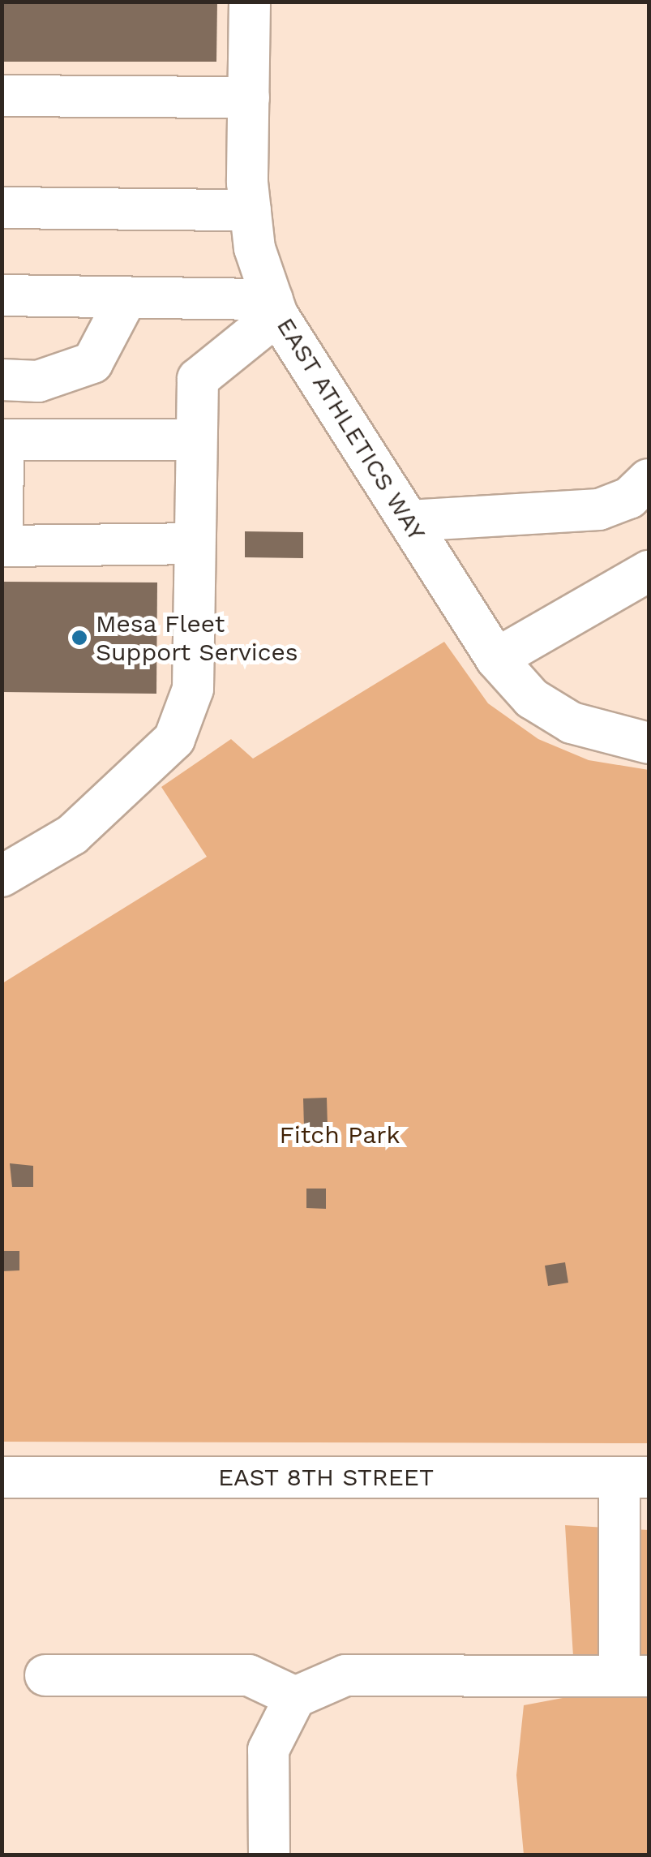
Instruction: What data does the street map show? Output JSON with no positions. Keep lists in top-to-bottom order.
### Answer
{
  "streets": {
    "street": ["EAST ATHLETICS WAY", "EAST 8TH STREET"]
  },
  "parks": ["Fitch Park"],
  "places": ["Mesa Fleet Support Services"]
}
